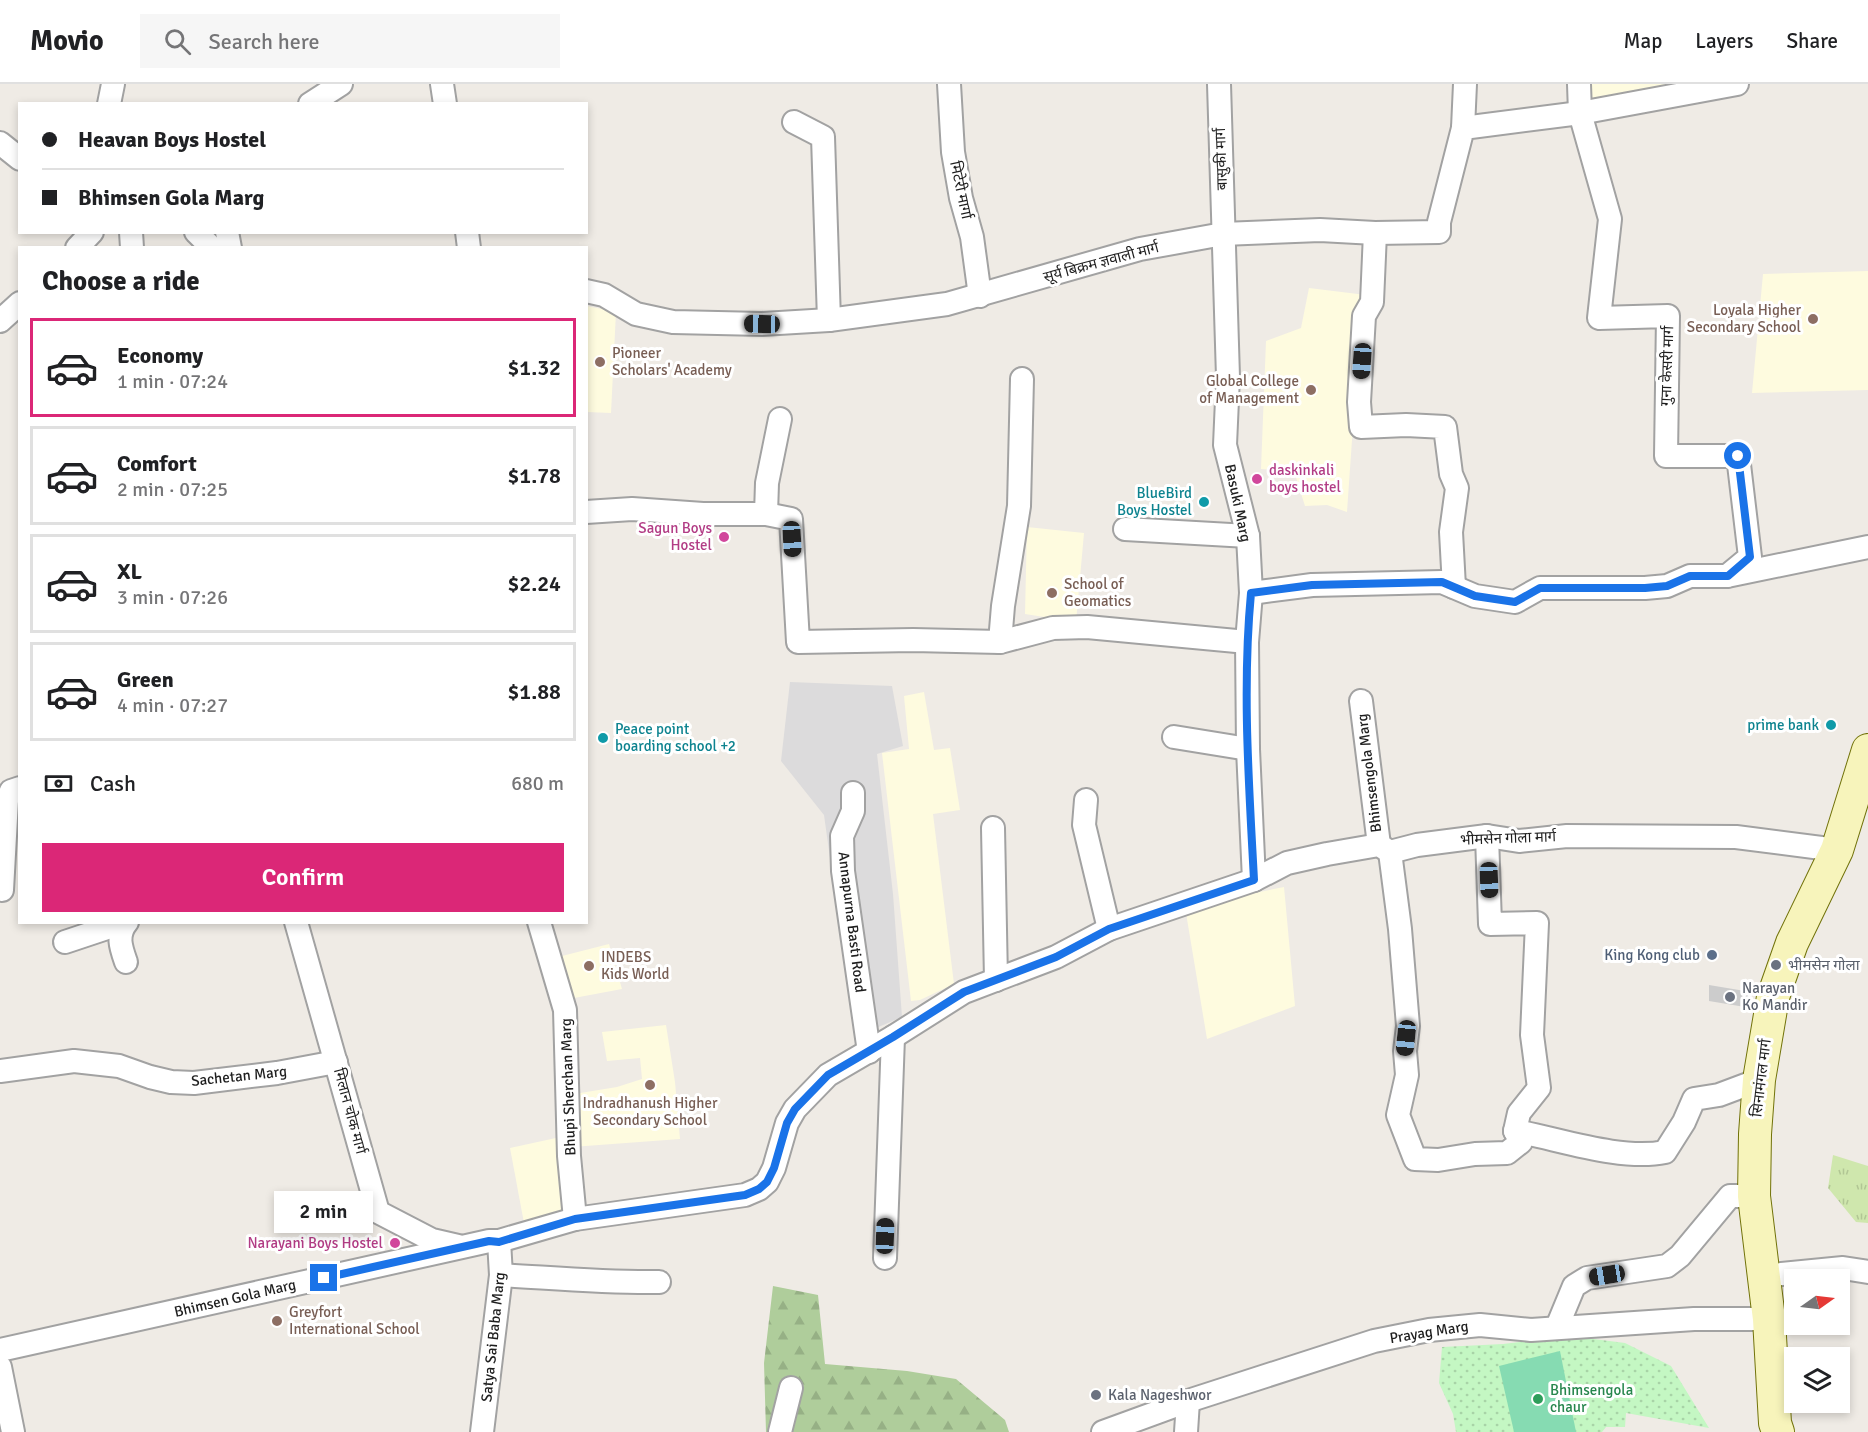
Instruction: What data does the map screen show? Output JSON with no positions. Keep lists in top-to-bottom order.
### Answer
{
  "streets": {
    "main road": ["सिनामंगल मार्ग"],
    "street": [
      "बासुकी मार्ग",
      "मिटेरी मार्गा",
      "सूर्य बिक्रम ज्ञवाली मार्ग",
      "गुना केसरी मार्ग",
      "Basuki Marg",
      "Bhimsengola Marg",
      "भीमसेन गोला मार्ग",
      "Annapurna Basti Road",
      "Sachetan Marg",
      "Bhupi Sherchan Marg",
      "मिलान चोक मार्ग",
      "Bhimsen Gola Marg",
      "Prayag Marg",
      "Satya Sai Baba Marg"
    ]
  },
  "crossings": [
    ["बासुकी मार्ग", "सूर्य बिक्रम ज्ञवाली मार्ग"],
    ["बासुकी मार्ग", "Basuki Marg"],
    ["मिटेरी मार्गा", "सूर्य बिक्रम ज्ञवाली मार्ग"],
    ["सूर्य बिक्रम ज्ञवाली मार्ग", "Basuki Marg"],
    ["Basuki Marg", "भीमसेन गोला मार्ग"],
    ["Bhimsengola Marg", "भीमसेन गोला मार्ग"],
    ["भीमसेन गोला मार्ग", "सिनामंगल मार्ग"],
    ["भीमसेन गोला मार्ग", "Bhimsen Gola Marg"],
    ["Annapurna Basti Road", "Bhimsen Gola Marg"],
    ["Sachetan Marg", "मिलान चोक मार्ग"],
    ["सिनामंगल मार्ग", "Prayag Marg"],
    ["Bhupi Sherchan Marg", "Bhimsen Gola Marg"],
    ["मिलान चोक मार्ग", "Bhimsen Gola Marg"],
    ["Bhimsen Gola Marg", "Satya Sai Baba Marg"]
  ],
  "places": [
    "Loyala Higher Secondary School",
    "Pioneer Scholars' Academy",
    "Global College of Management",
    "daskinkali boys hostel",
    "BlueBird Boys Hostel",
    "Sagun Boys Hostel",
    "School of Geomatics",
    "prime bank",
    "Peace point boarding school +2",
    "King Kong club",
    "भीमसेन गोला",
    "INDEBS Kids World",
    "Narayan Ko Mandir",
    "Indradhanush Higher Secondary School",
    "Narayani Boys Hostel",
    "Greyfort International School",
    "Kala Nageshwor",
    "Bhimsengola chaur"
  ],
  "north": "right",
  "page": {
    "header": "Movio",
    "search": "Search here",
    "nav": ["Map", "Layers", "Share"],
    "banner": ["Heavan Boys Hostel", "Bhimsen Gola Marg"],
    "heading": "Choose a ride",
    "list": [
      {
        "name": "Economy",
        "note": "1 min · 07:24",
        "value": "$1.32"
      },
      {
        "name": "Comfort",
        "note": "2 min · 07:25",
        "value": "$1.78"
      },
      {
        "name": "XL",
        "note": "3 min · 07:26",
        "value": "$2.24"
      },
      {
        "name": "Green",
        "note": "4 min · 07:27",
        "value": "$1.88"
      }
    ],
    "pay": ["Cash", "680 m"],
    "buttons": "Confirm",
    "bubble": "2 min"
  }
}
